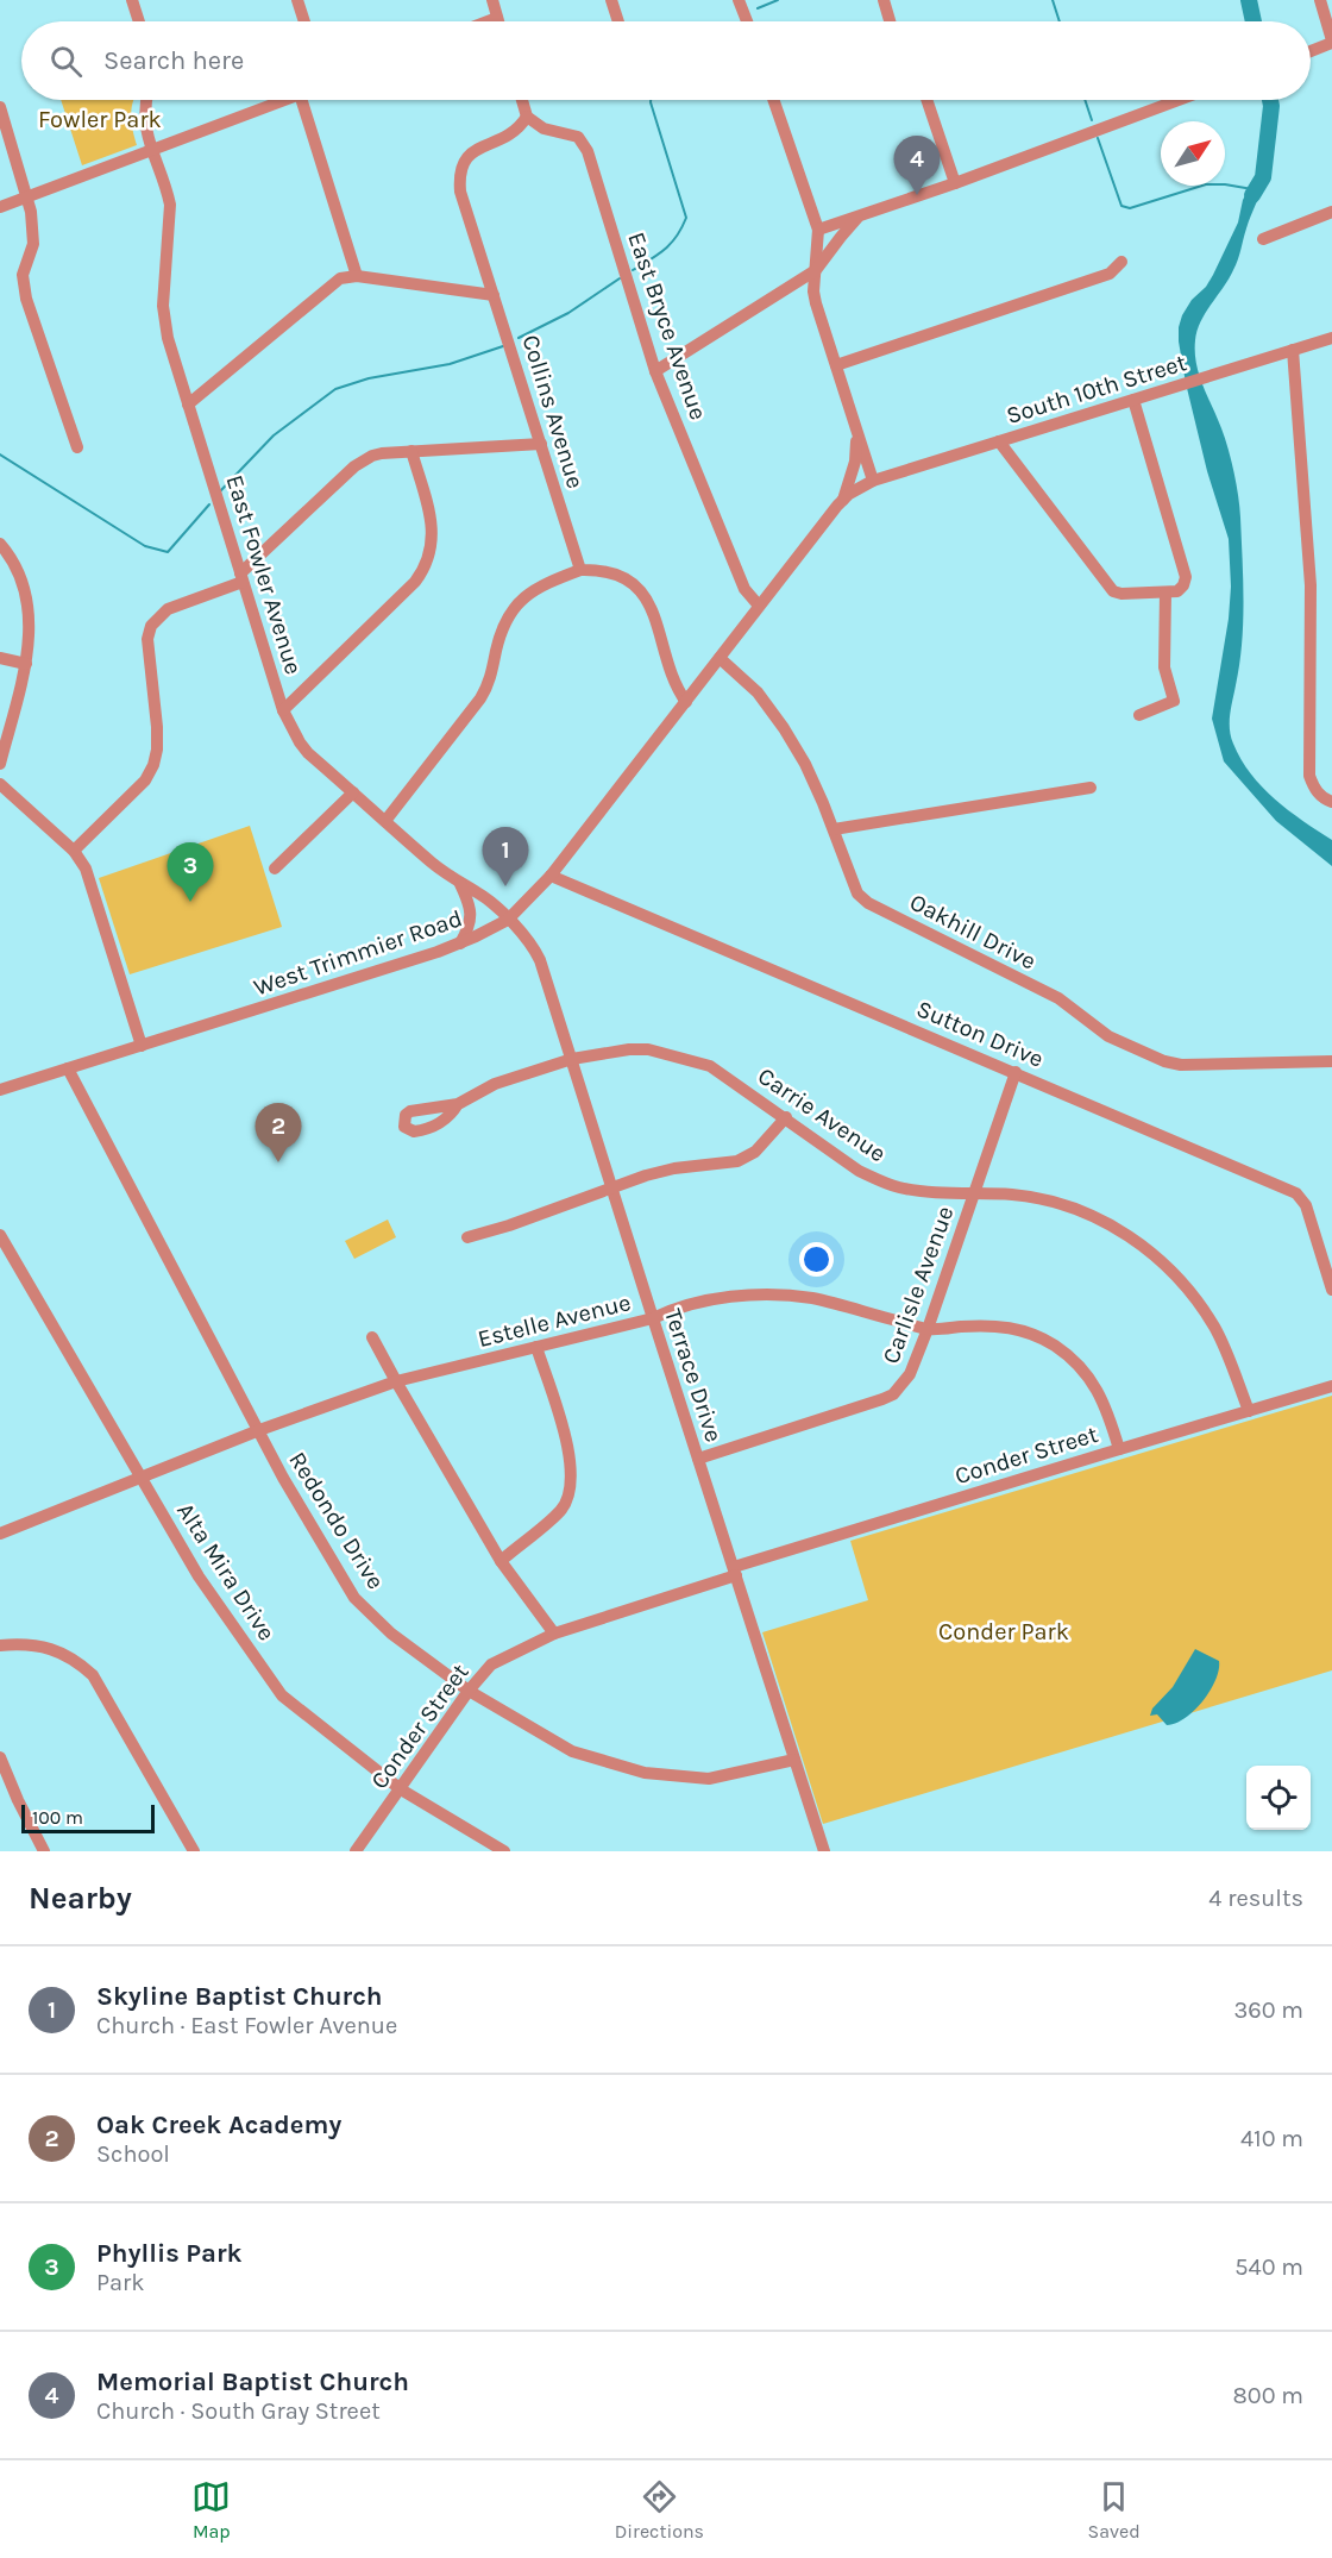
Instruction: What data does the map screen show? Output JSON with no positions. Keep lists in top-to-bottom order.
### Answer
{
  "streets": {
    "street": [
      "East Bryce Avenue",
      "South 10th Street",
      "Collins Avenue",
      "East Fowler Avenue",
      "Oakhill Drive",
      "West Trimmier Road",
      "Sutton Drive",
      "Carrie Avenue",
      "Carlisle Avenue",
      "Estelle Avenue",
      "Terrace Drive",
      "Conder Street",
      "Redondo Drive",
      "Alta Mira Drive"
    ]
  },
  "crossings": [
    ["East Bryce Avenue", "Collins Avenue"],
    ["East Bryce Avenue", "West Trimmier Road"],
    ["South 10th Street", "West Trimmier Road"],
    ["East Fowler Avenue", "West Trimmier Road"],
    ["East Fowler Avenue", "Terrace Drive"],
    ["Oakhill Drive", "West Trimmier Road"],
    ["West Trimmier Road", "Sutton Drive"],
    ["West Trimmier Road", "Terrace Drive"],
    ["West Trimmier Road", "Redondo Drive"],
    ["Sutton Drive", "Carlisle Avenue"],
    ["Carrie Avenue", "Carlisle Avenue"],
    ["Carrie Avenue", "Terrace Drive"],
    ["Carrie Avenue", "Conder Street"],
    ["Carlisle Avenue", "Estelle Avenue"],
    ["Carlisle Avenue", "Terrace Drive"],
    ["Estelle Avenue", "Terrace Drive"],
    ["Estelle Avenue", "Conder Street"],
    ["Estelle Avenue", "Redondo Drive"],
    ["Estelle Avenue", "Alta Mira Drive"],
    ["Terrace Drive", "Conder Street"],
    ["Terrace Drive", "Redondo Drive"],
    ["Conder Street", "Redondo Drive"],
    ["Conder Street", "Alta Mira Drive"]
  ],
  "parks": ["Fowler Park", "Conder Park"],
  "scale_bar": "100 m",
  "north": "top right",
  "page": {
    "search": "Search here",
    "pins": [
      "4",
      "1",
      "3",
      "2"
    ],
    "scale": "100 m",
    "heading": ["Nearby", "4 results"],
    "list": [
      {
        "mark": "1",
        "name": "Skyline Baptist Church",
        "note": "Church · East Fowler Avenue",
        "value": "360 m"
      },
      {
        "mark": "2",
        "name": "Oak Creek Academy",
        "note": "School",
        "value": "410 m"
      },
      {
        "mark": "3",
        "name": "Phyllis Park",
        "note": "Park",
        "value": "540 m"
      },
      {
        "mark": "4",
        "name": "Memorial Baptist Church",
        "note": "Church · South Gray Street",
        "value": "800 m"
      }
    ],
    "nav": ["Map", "Directions", "Saved"]
  }
}
